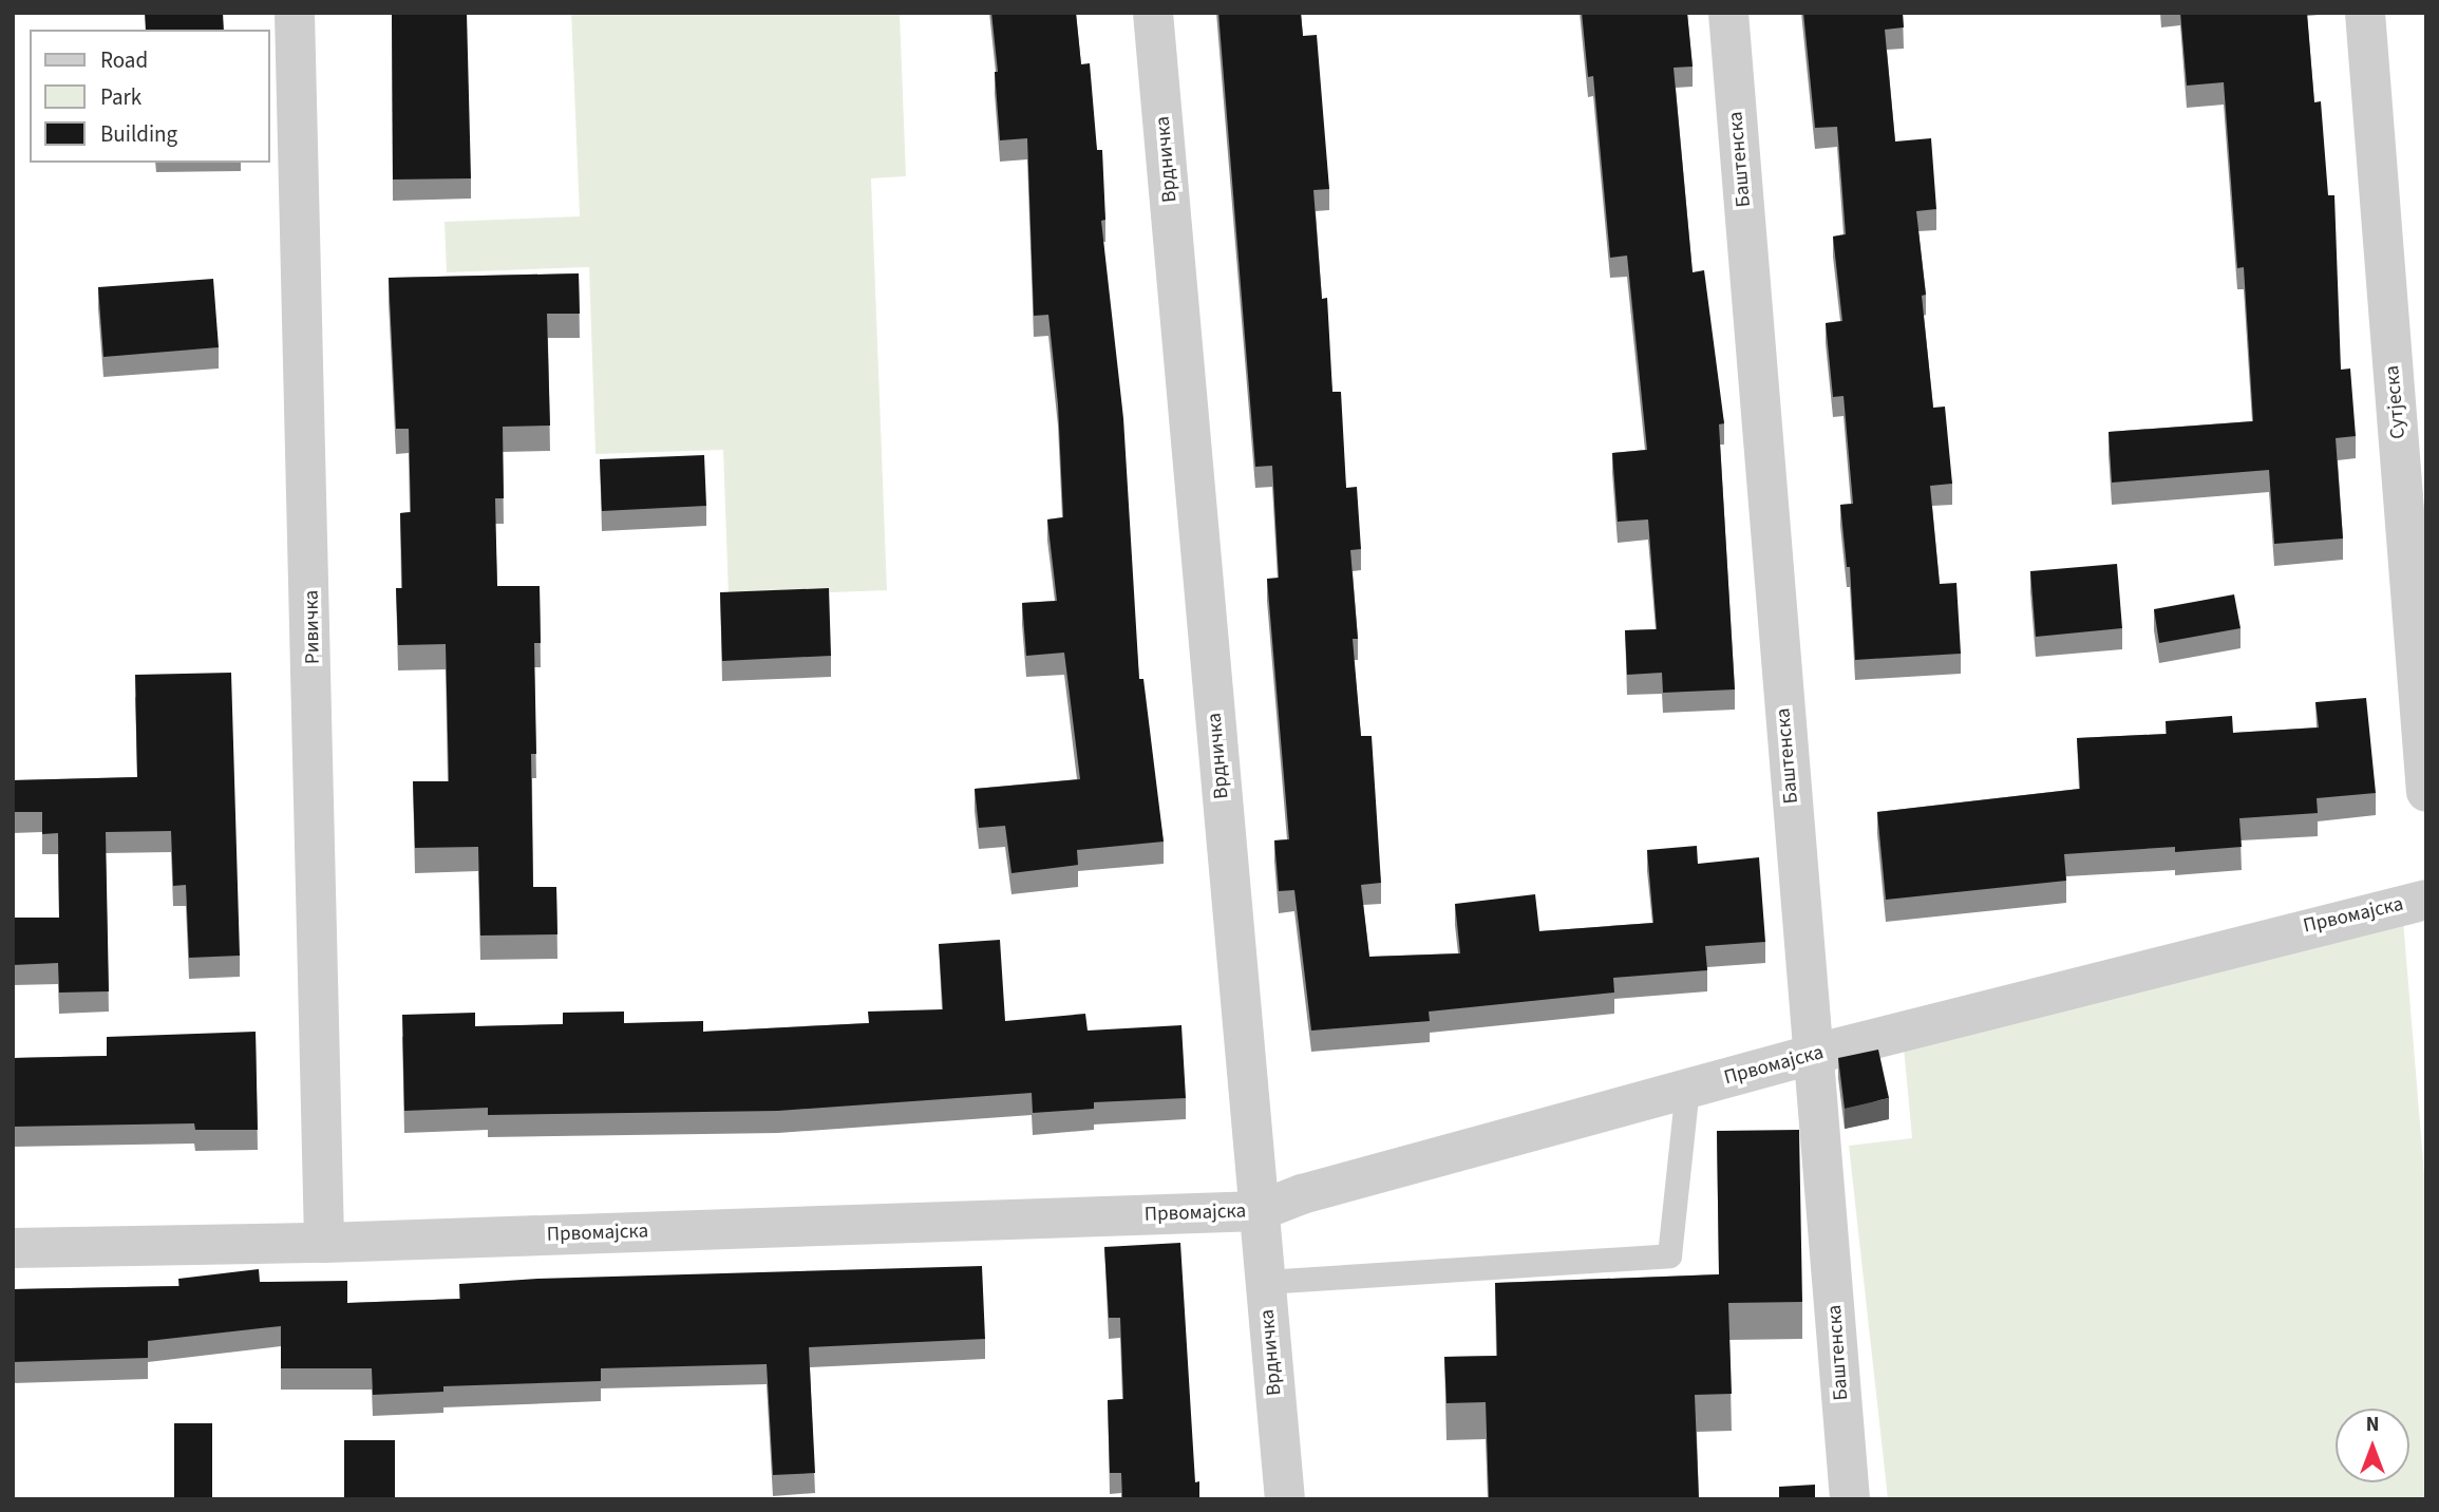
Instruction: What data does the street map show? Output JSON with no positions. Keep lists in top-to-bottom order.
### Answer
{
  "streets": {
    "street": [
      "Врдничка",
      "Баштенска",
      "Сутјеска",
      "Ривичка",
      "Првомајска"
    ]
  },
  "crossings": [
    ["Врдничка", "Првомајска"],
    ["Баштенска", "Првомајска"],
    ["Ривичка", "Првомајска"]
  ],
  "legend": ["Road", "Park", "Building"],
  "north": "top"
}
